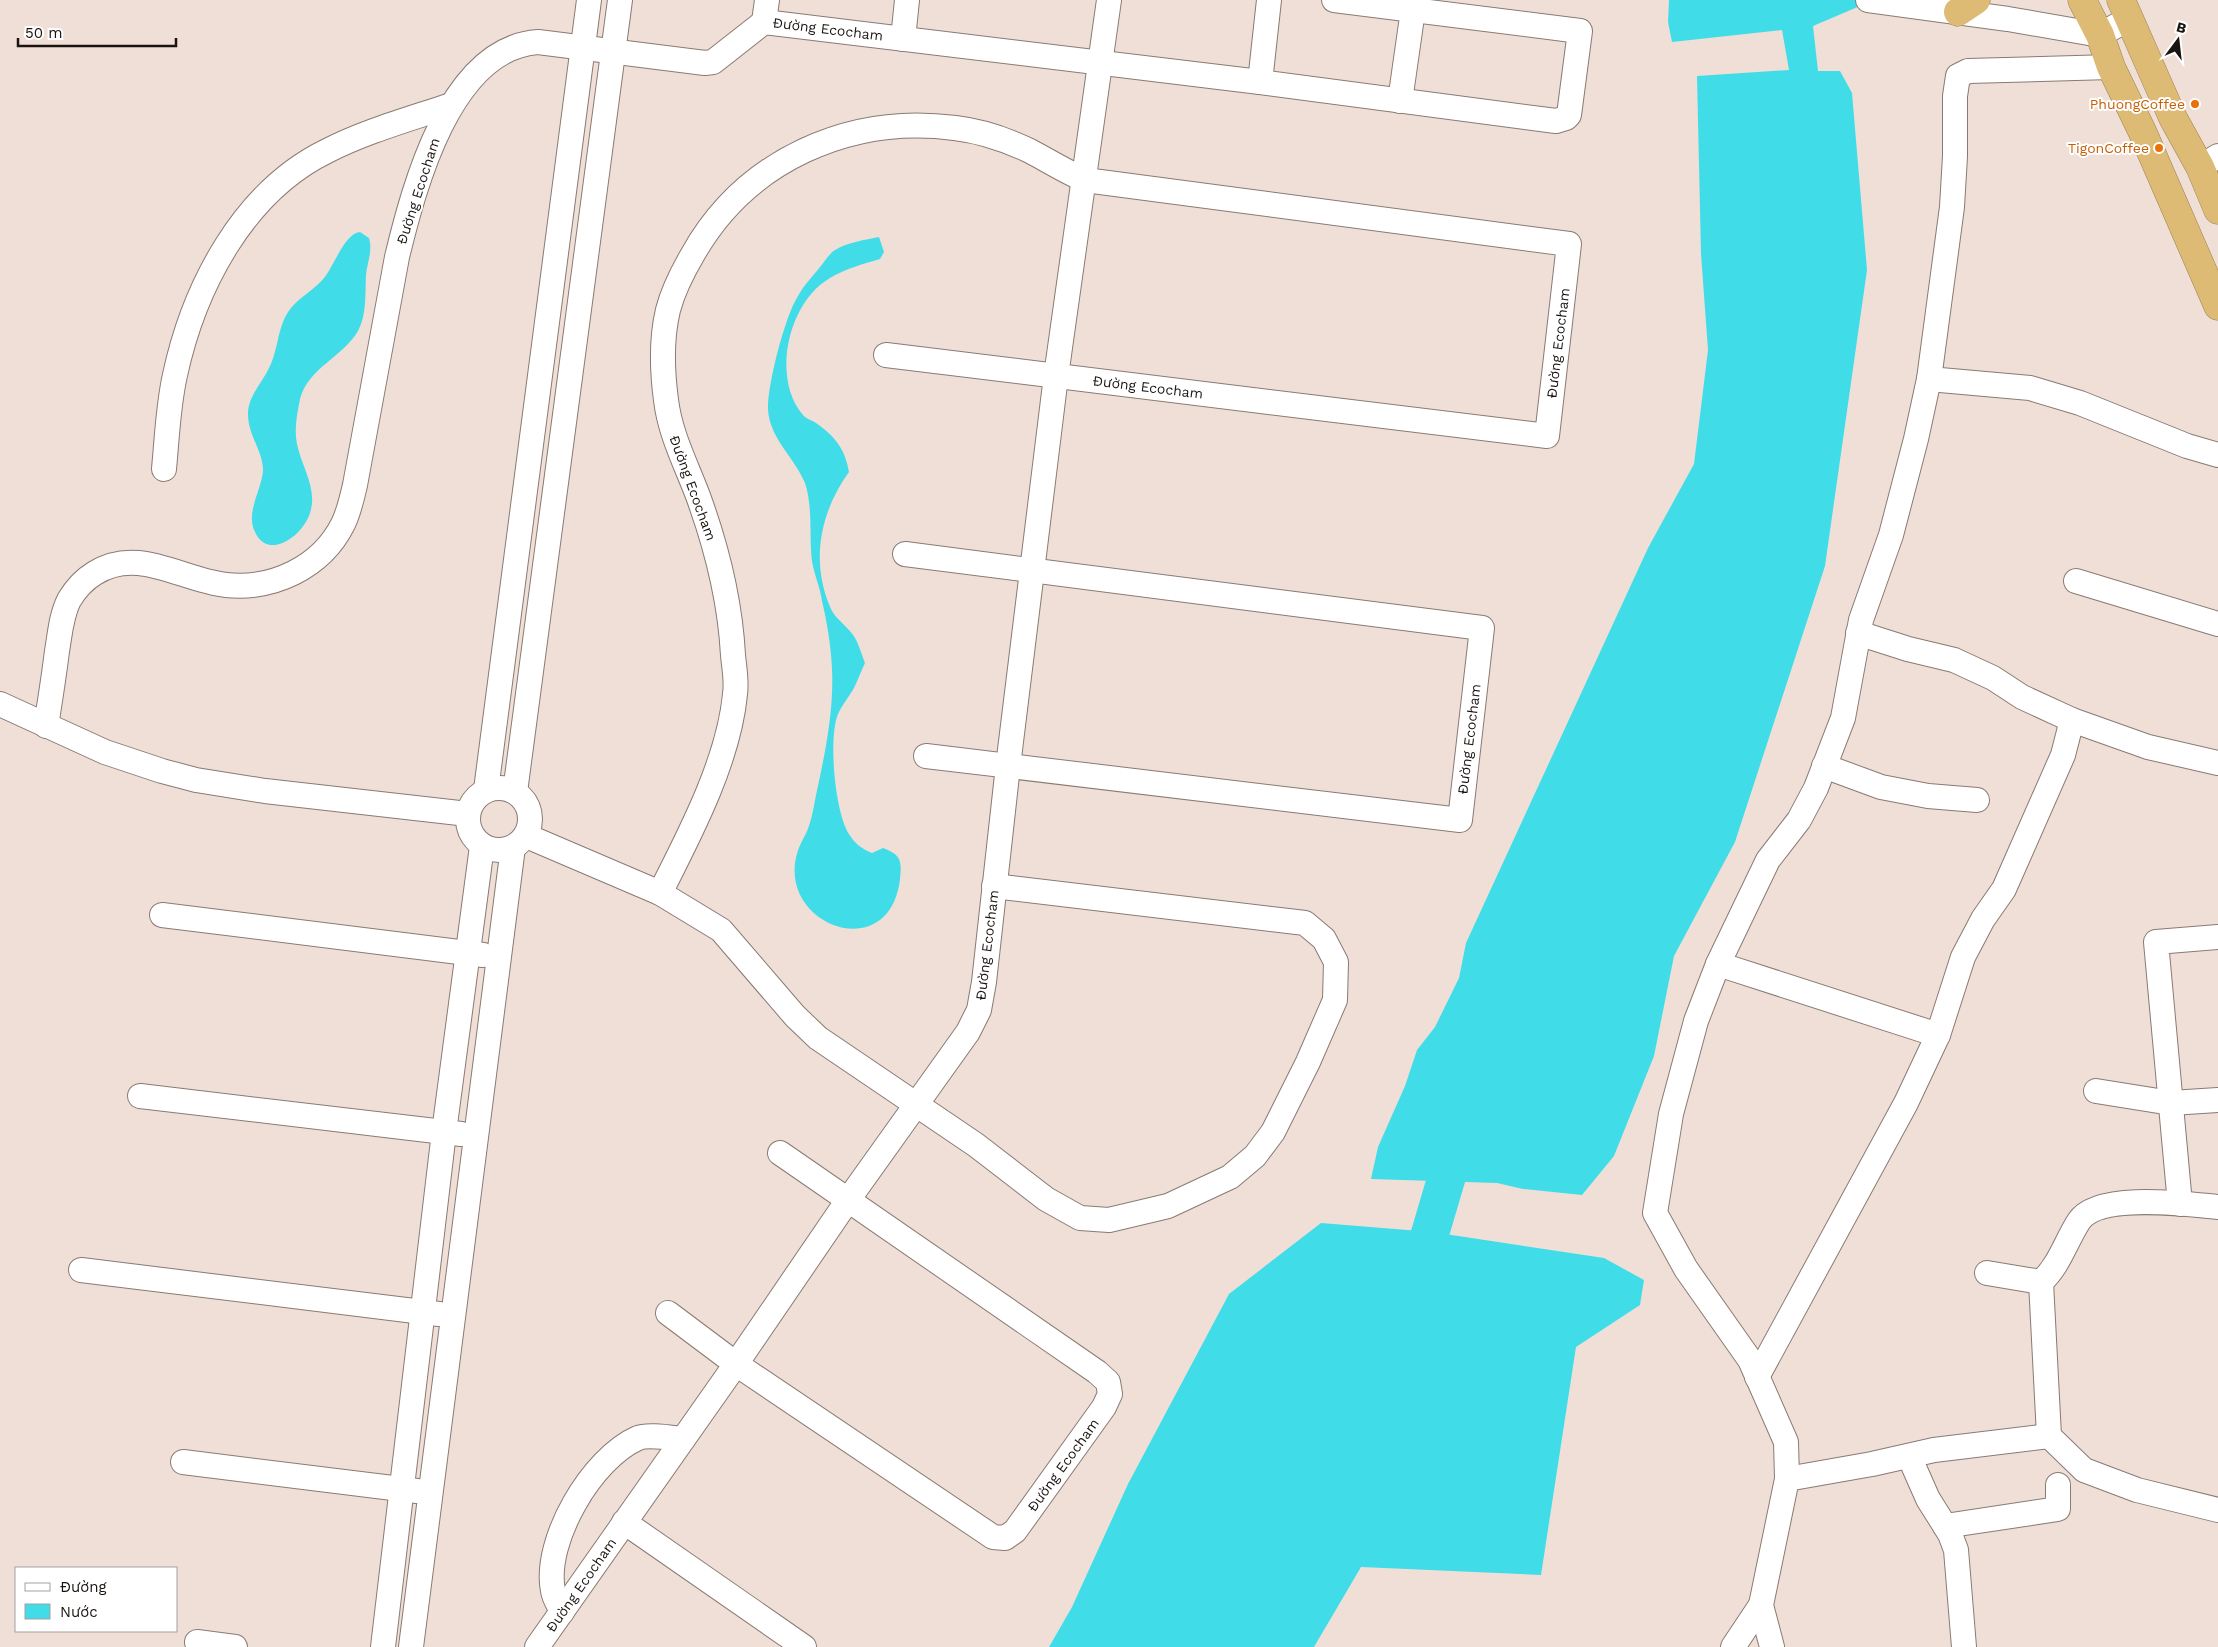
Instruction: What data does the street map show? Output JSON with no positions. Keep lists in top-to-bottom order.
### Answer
{
  "streets": {
    "street": ["Đường Ecocham"]
  },
  "places": ["PhuongCoffee", "TigonCoffee"],
  "legend": ["Đường", "Nước"],
  "scale_bar": "50 m",
  "north": "top"
}
